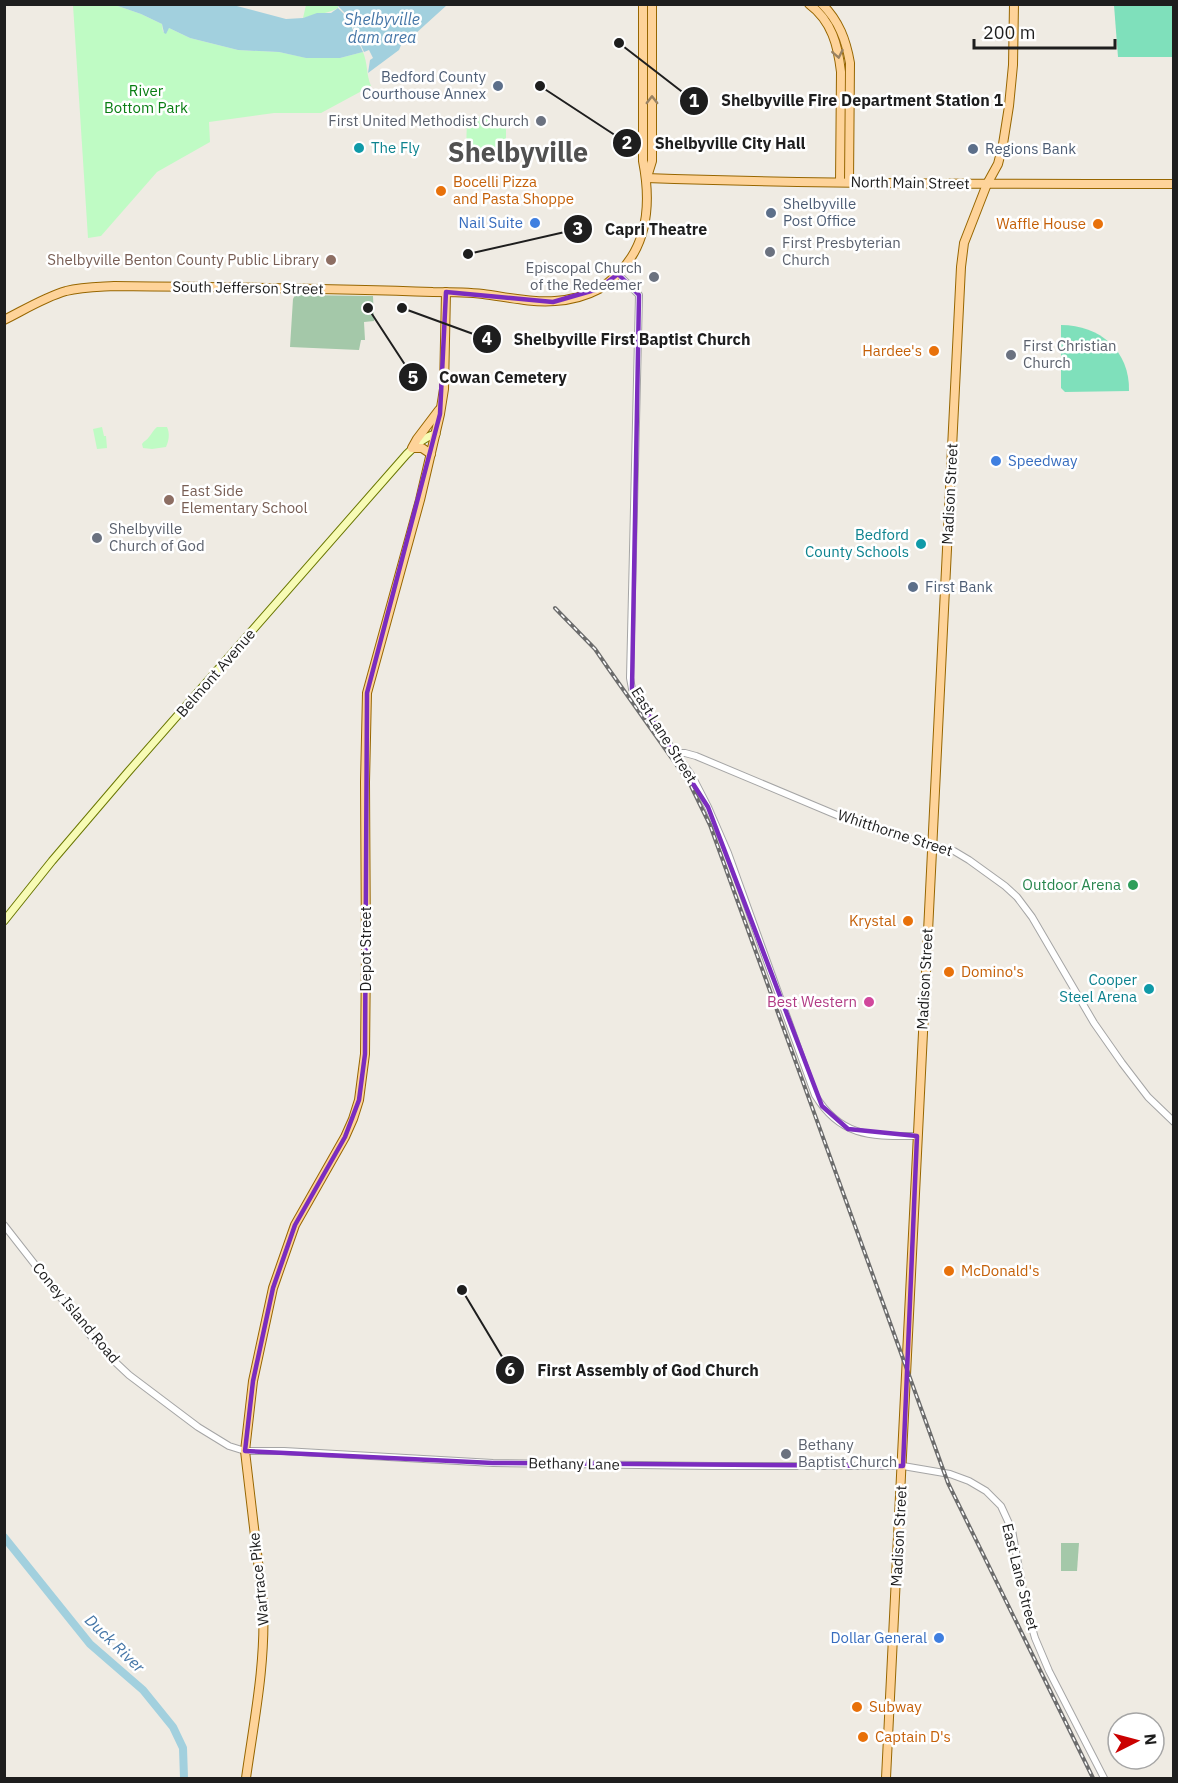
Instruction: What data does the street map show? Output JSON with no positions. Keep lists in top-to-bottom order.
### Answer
{
  "streets": {
    "main road": [
      "North Main Street",
      "South Jefferson Street",
      "Madison Street",
      "Belmont Avenue",
      "Depot Street",
      "Wartrace Pike"
    ],
    "street": [
      "East Lane Street",
      "Whitthorne Street",
      "Coney Island Road",
      "Bethany Lane"
    ]
  },
  "crossings": [
    ["North Main Street", "Madison Street"],
    ["South Jefferson Street", "East Lane Street"],
    ["South Jefferson Street", "Depot Street"],
    ["Madison Street", "East Lane Street"],
    ["Madison Street", "Whitthorne Street"],
    ["Madison Street", "Bethany Lane"],
    ["Belmont Avenue", "Depot Street"],
    ["East Lane Street", "Whitthorne Street"],
    ["East Lane Street", "Bethany Lane"],
    ["Depot Street", "Coney Island Road"],
    ["Depot Street", "Bethany Lane"],
    ["Depot Street", "Wartrace Pike"],
    ["Coney Island Road", "Bethany Lane"],
    ["Coney Island Road", "Wartrace Pike"],
    ["Bethany Lane", "Wartrace Pike"]
  ],
  "districts": ["Shelbyville"],
  "water": ["Shelbyville dam area", "Duck River"],
  "parks": ["River Bottom Park"],
  "places": [
    "Shelbyville Fire Department Station 1",
    "Bedford County Courthouse Annex",
    "Shelbyville City Hall",
    "First United Methodist Church",
    "The Fly",
    "Regions Bank",
    "Bocelli Pizza and Pasta Shoppe",
    "Shelbyville Post Office",
    "Nail Suite",
    "Waffle House",
    "First Presbyterian Church",
    "Capri Theatre",
    "Shelbyville Benton County Public Library",
    "Episcopal Church of the Redeemer",
    "Cowan Cemetery",
    "Shelbyville First Baptist Church",
    "Hardee's",
    "First Christian Church",
    "Speedway",
    "East Side Elementary School",
    "Shelbyville Church of God",
    "Bedford County Schools",
    "First Bank",
    "Outdoor Arena",
    "Krystal",
    "Domino's",
    "Cooper Steel Arena",
    "Best Western",
    "McDonald's",
    "First Assembly of God Church",
    "Bethany Baptist Church",
    "Dollar General",
    "Subway",
    "Captain D's"
  ],
  "scale_bar": "200 m",
  "north": "right"
}
